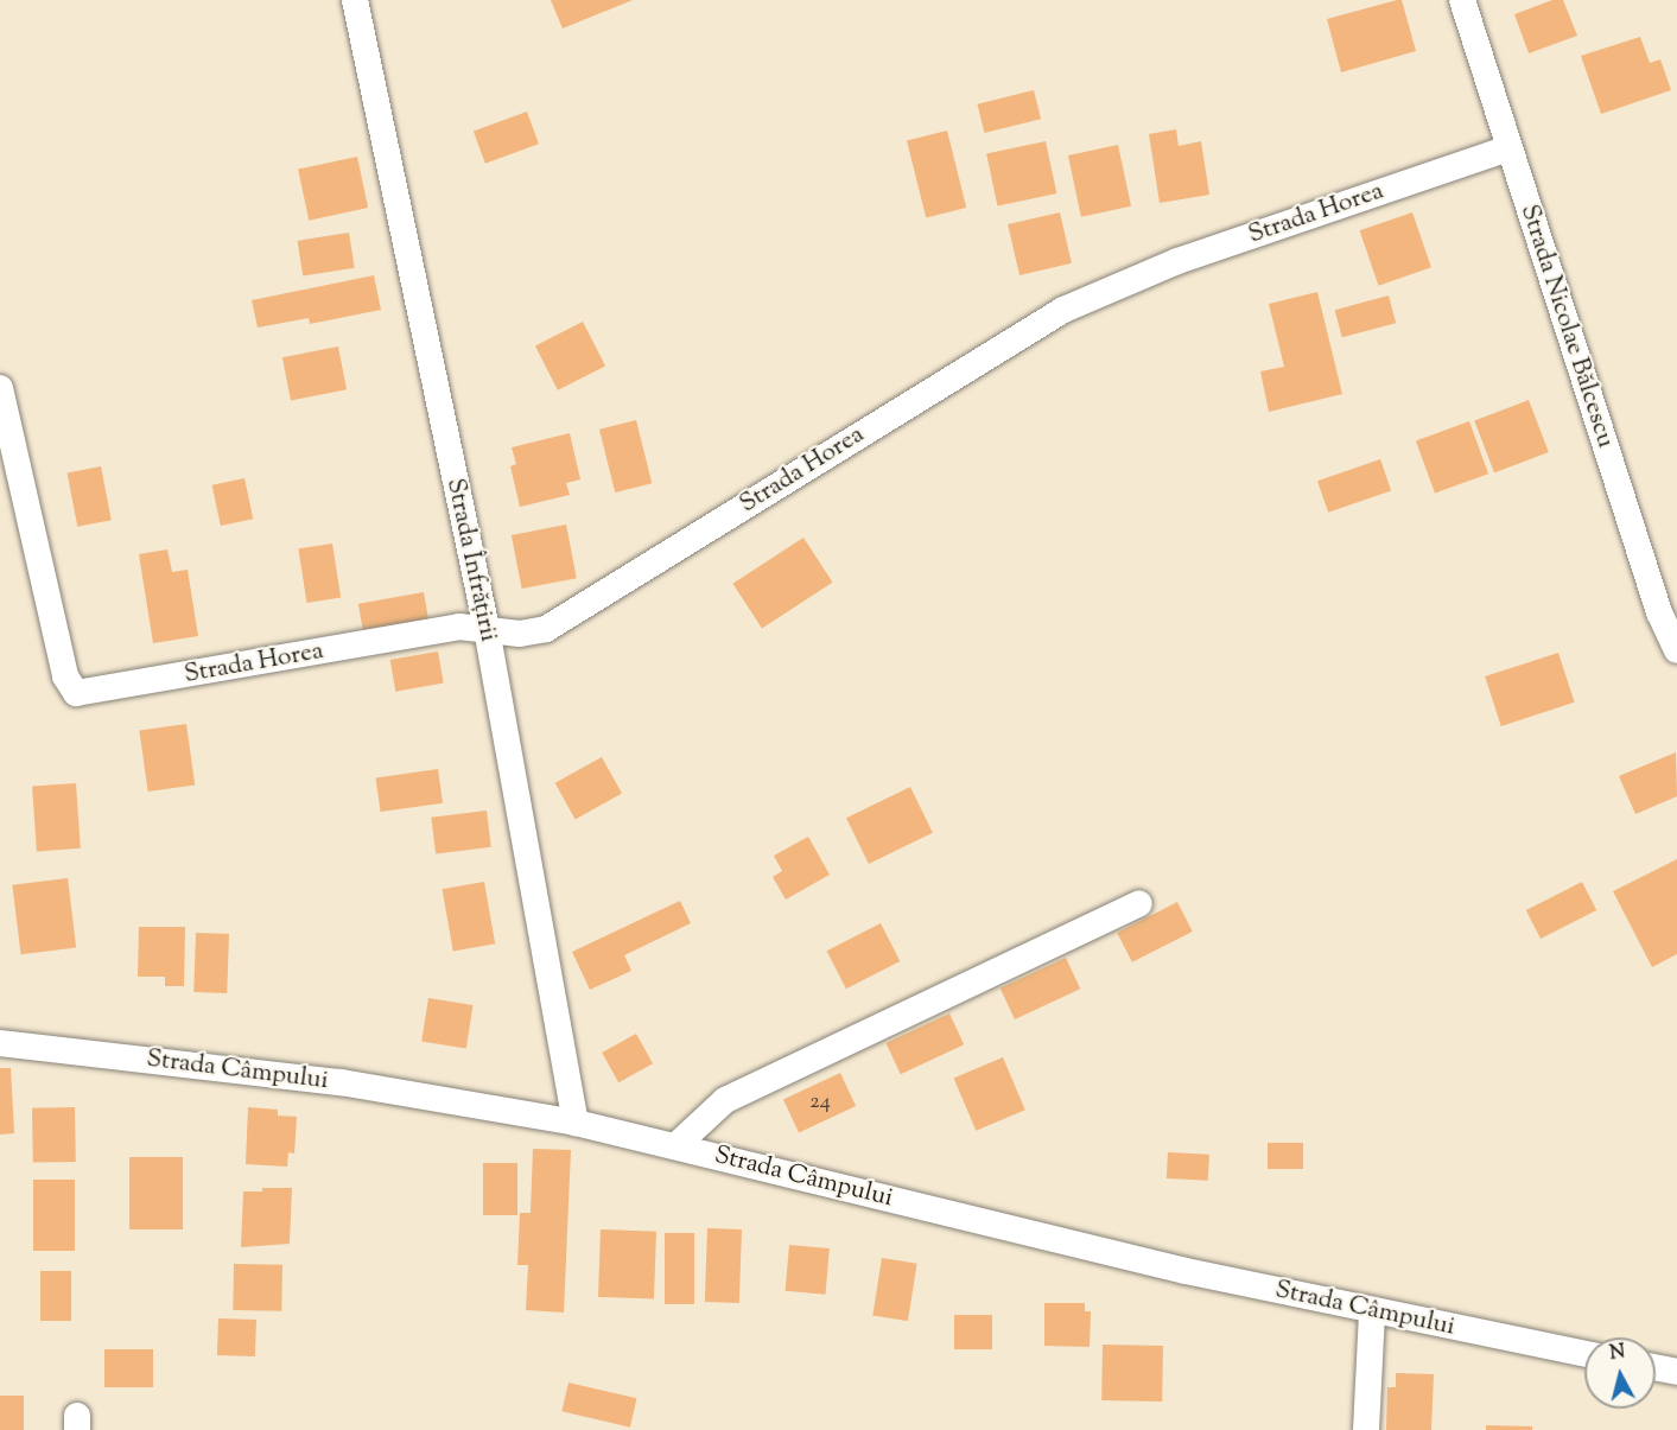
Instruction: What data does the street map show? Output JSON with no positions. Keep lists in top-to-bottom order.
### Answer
{
  "streets": {
    "street": [
      "Strada Horea",
      "Strada Nicolae Bălcescu",
      "Strada Înfrățirii",
      "Strada Câmpului"
    ]
  },
  "crossings": [
    ["Strada Horea", "Strada Nicolae Bălcescu"],
    ["Strada Horea", "Strada Înfrățirii"],
    ["Strada Înfrățirii", "Strada Câmpului"]
  ],
  "house_numbers": ["24"],
  "north": "top"
}
